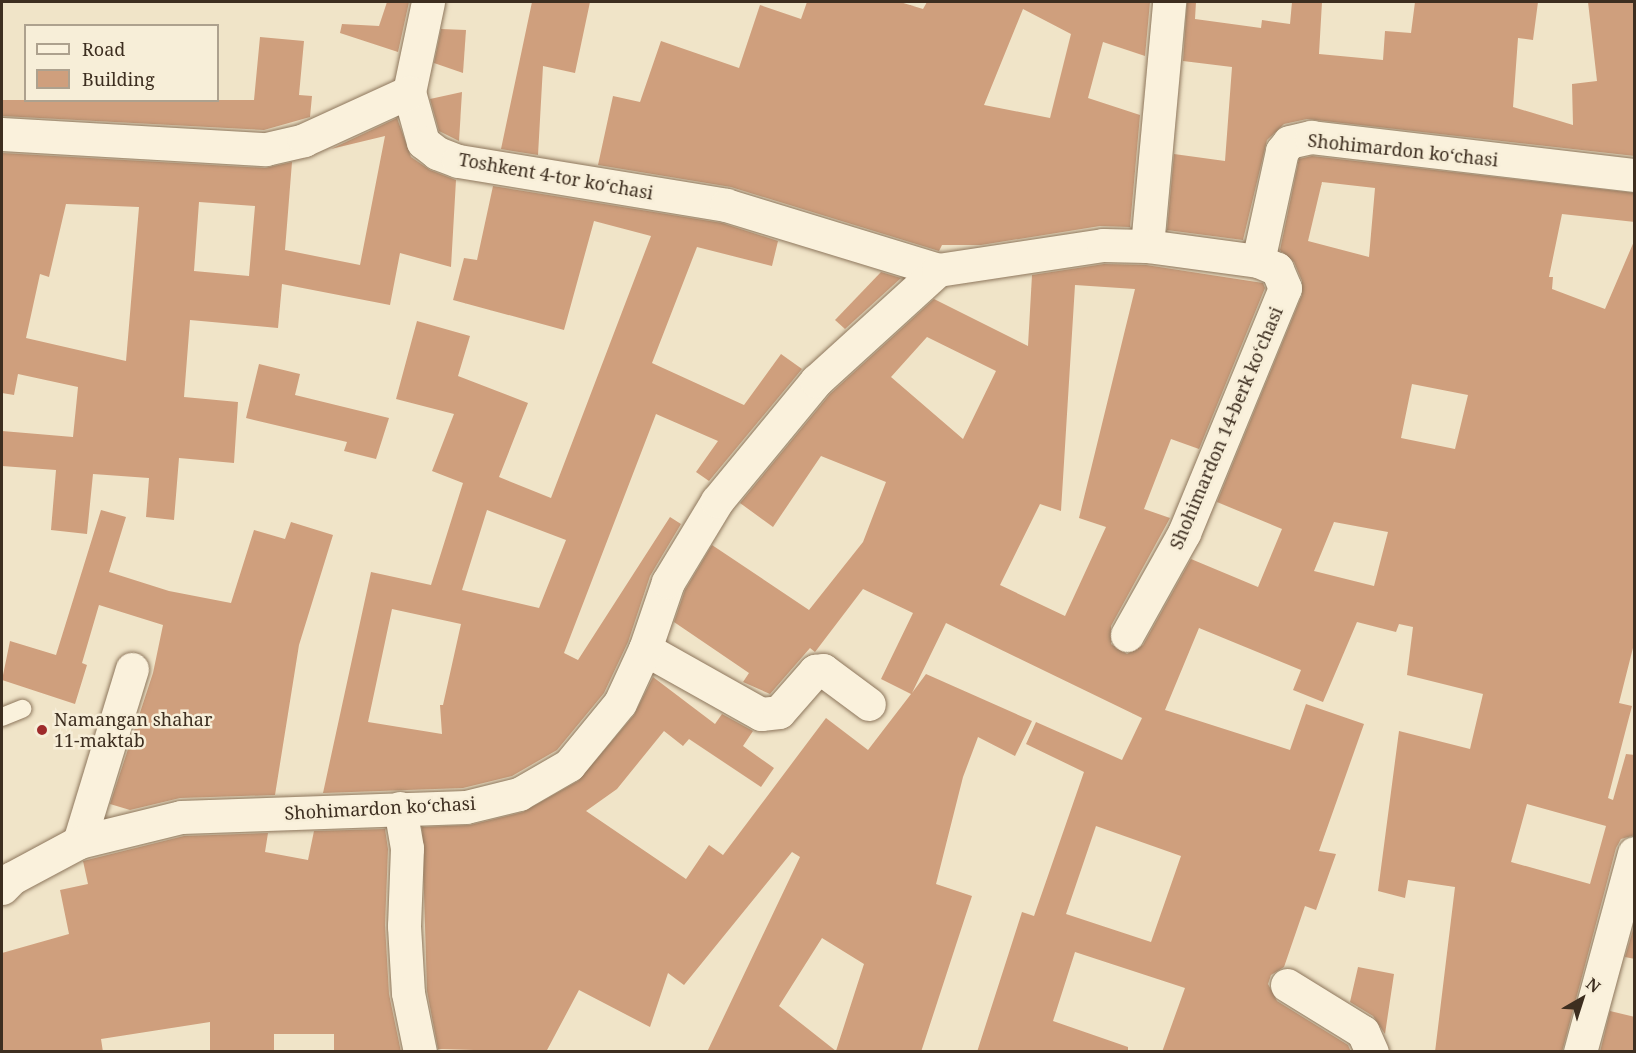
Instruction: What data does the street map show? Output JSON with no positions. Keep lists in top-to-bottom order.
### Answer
{
  "streets": {
    "street": ["Shohimardon koʻchasi", "Toshkent 4-tor koʻchasi", "Shohimardon 14-berk koʻchasi"]
  },
  "crossings": [
    ["Shohimardon koʻchasi", "Toshkent 4-tor koʻchasi"],
    ["Shohimardon koʻchasi", "Shohimardon 14-berk koʻchasi"]
  ],
  "places": ["Namangan shahar 11-maktab"],
  "legend": ["Road", "Building"],
  "north": "top right"
}
